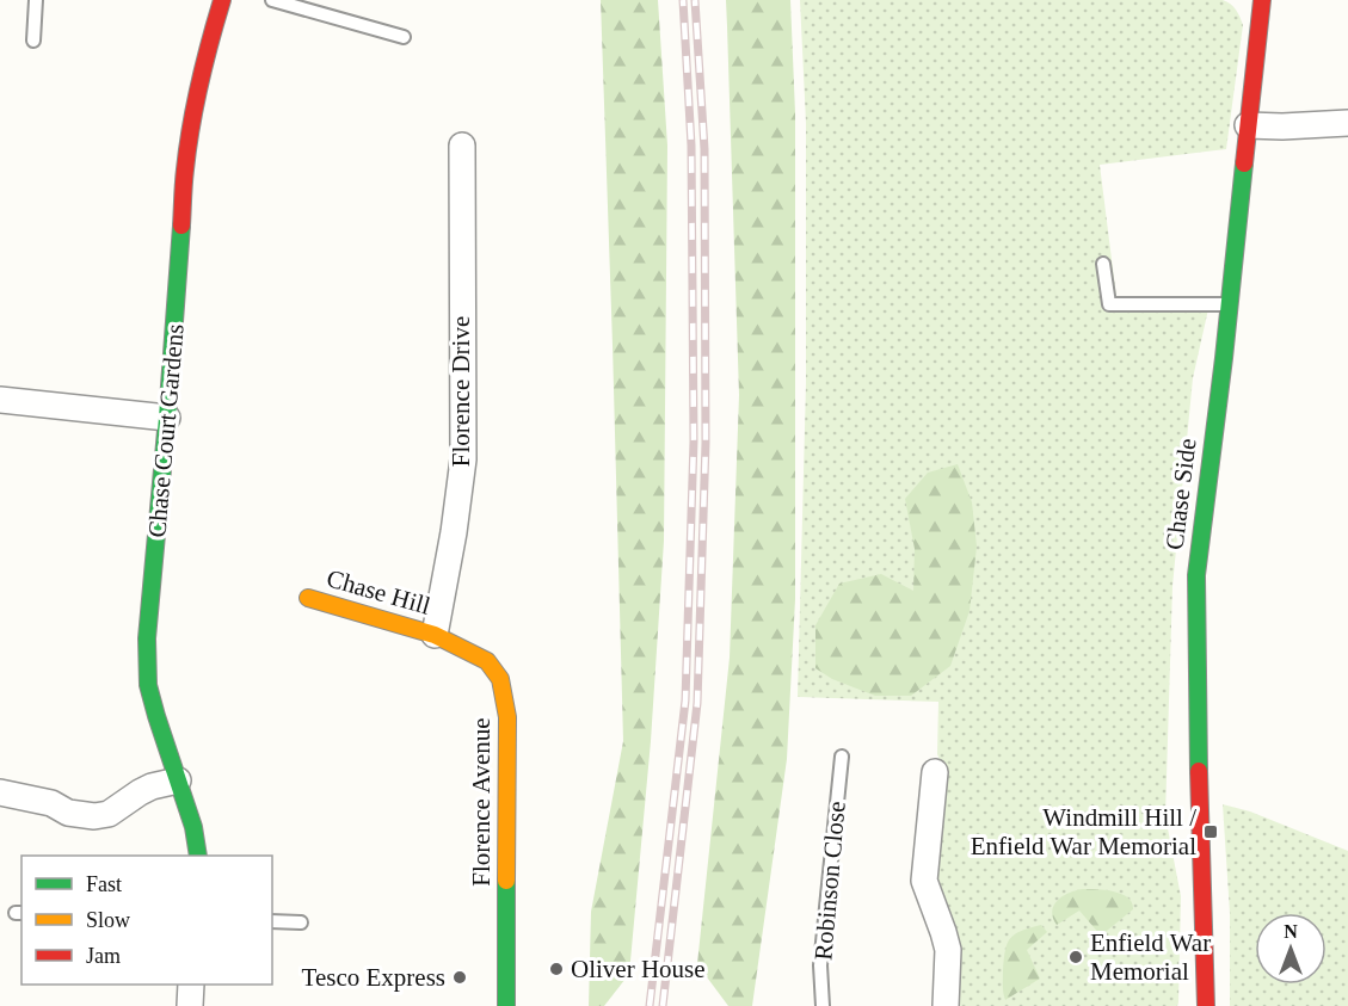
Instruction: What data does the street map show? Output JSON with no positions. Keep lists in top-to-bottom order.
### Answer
{
  "streets": {
    "street": [
      "Florence Drive",
      "Chase Court Gardens",
      "Chase Side",
      "Chase Hill",
      "Florence Avenue"
    ],
    "lane": ["Robinson Close"]
  },
  "crossings": [
    ["Florence Drive", "Chase Hill"],
    ["Florence Drive", "Florence Avenue"],
    ["Chase Hill", "Florence Avenue"]
  ],
  "places": {
    "transit": ["Windmill Hill / Enfield War Memorial"],
    "other": ["Enfield War Memorial", "Oliver House", "Tesco Express"]
  },
  "legend": ["Fast", "Slow", "Jam"],
  "north": "top"
}
